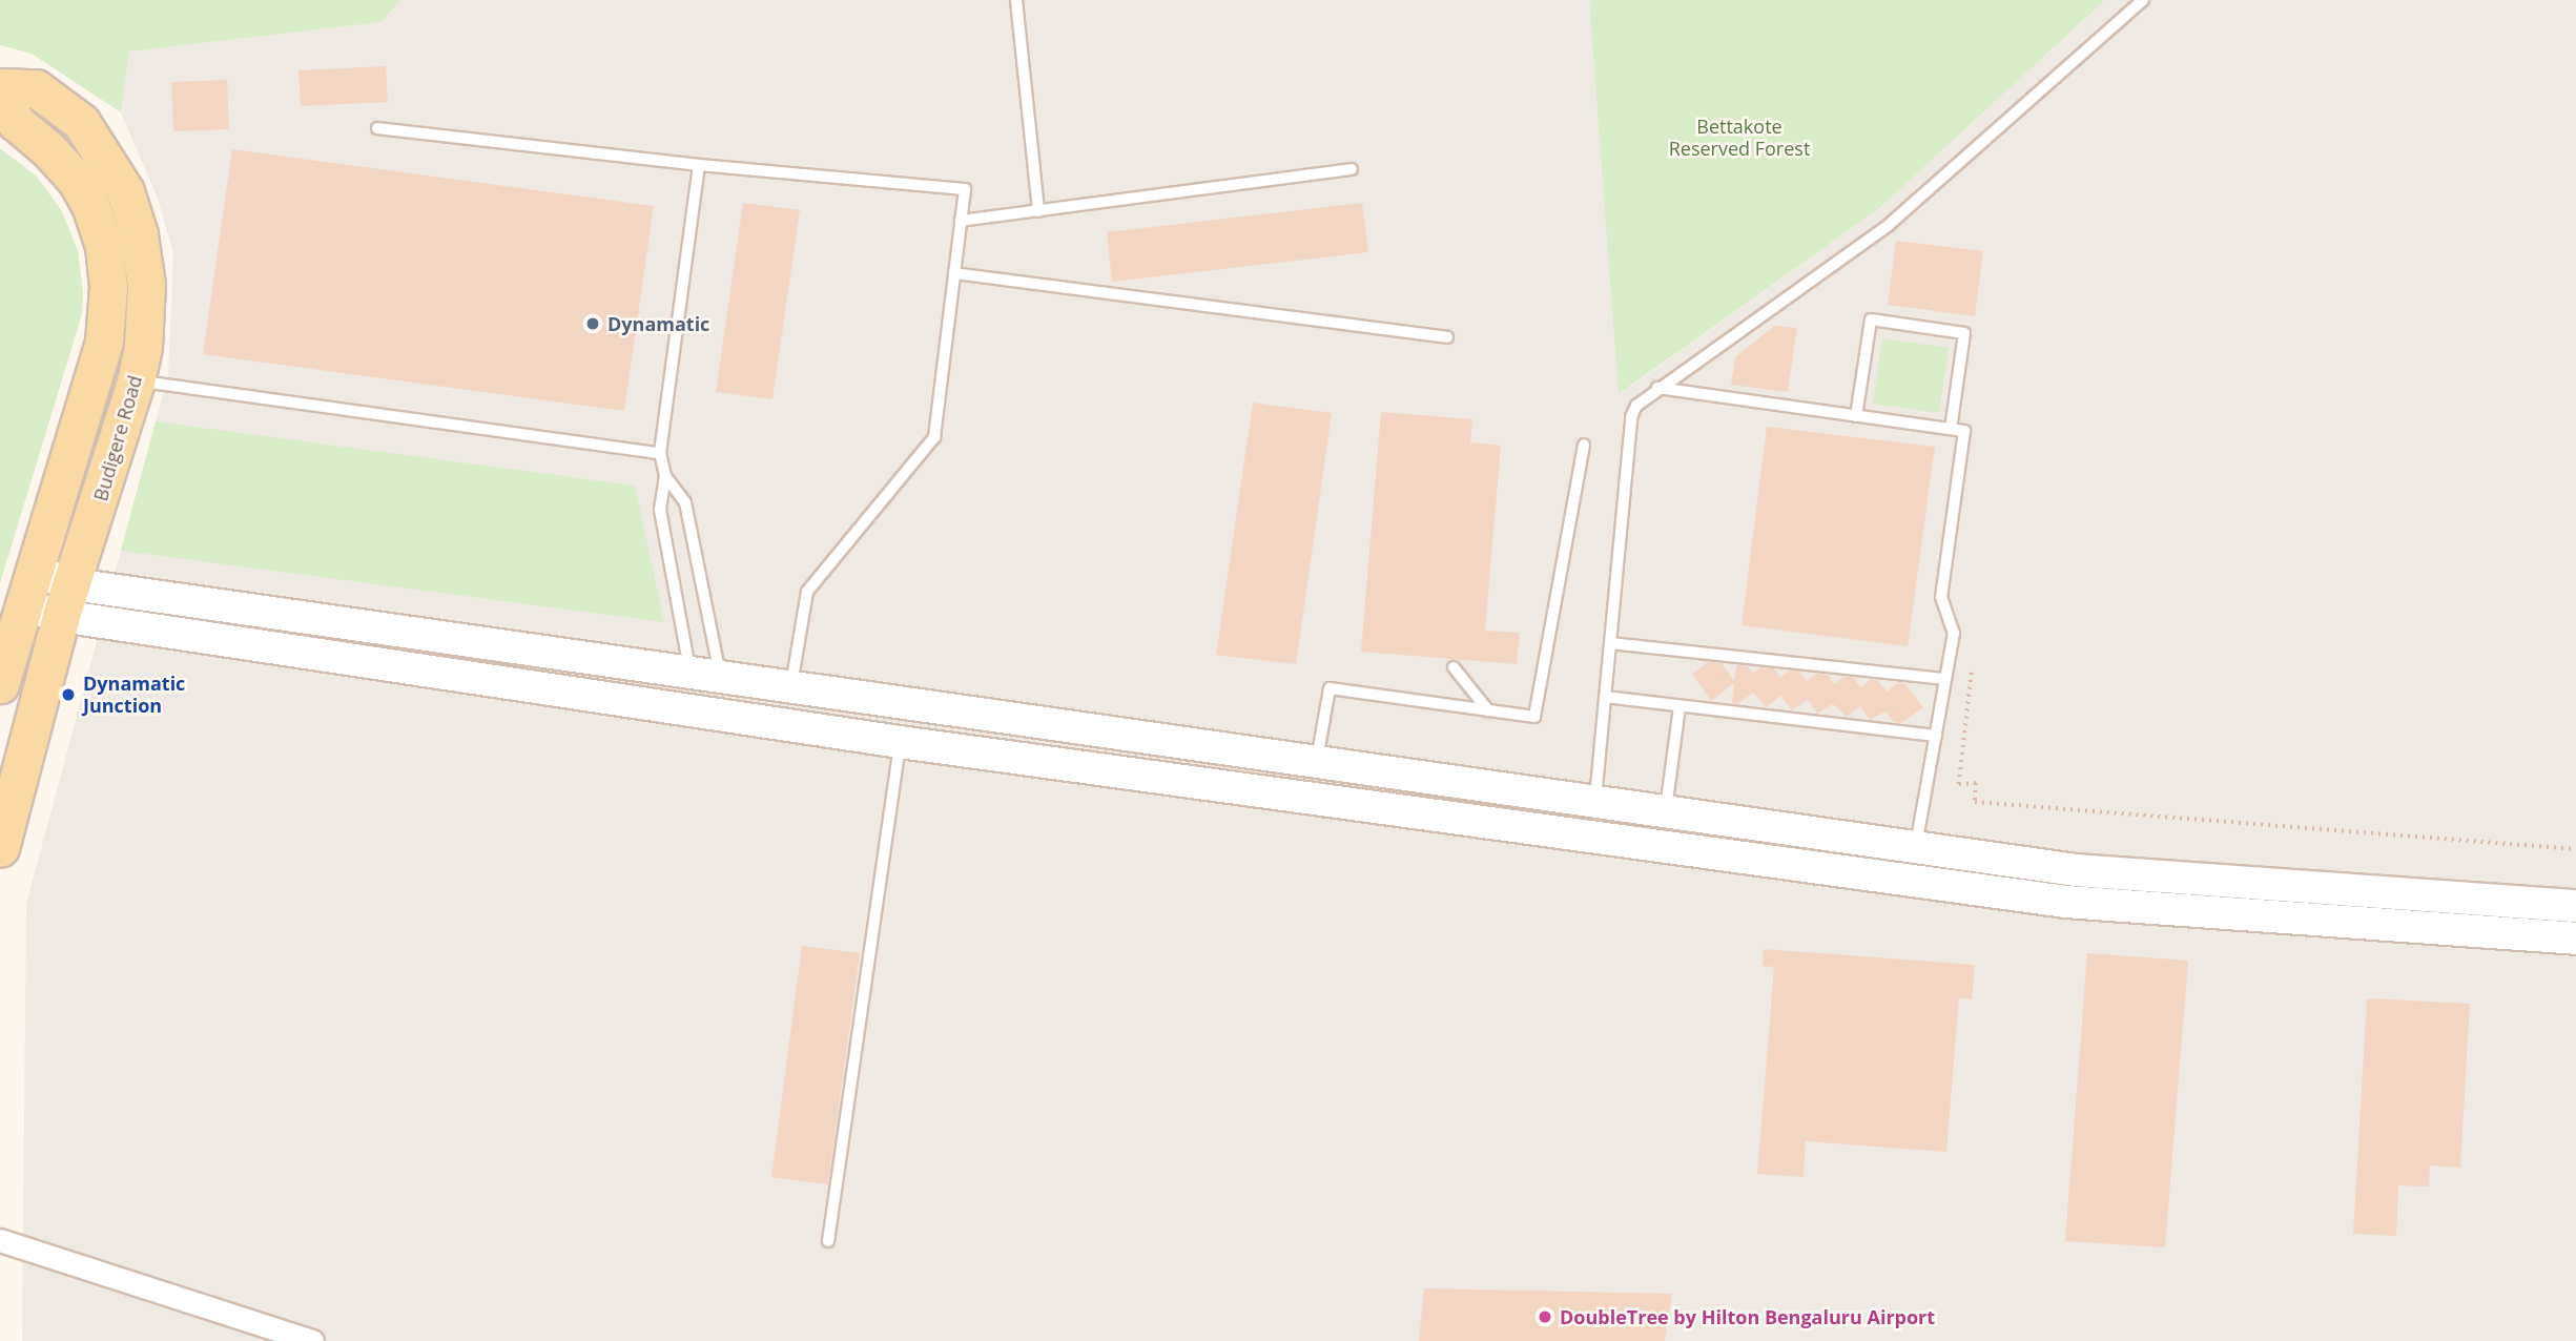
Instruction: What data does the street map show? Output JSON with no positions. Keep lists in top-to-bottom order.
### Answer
{
  "streets": {
    "main road": ["Budigere Road"]
  },
  "parks": ["Bettakote Reserved Forest"],
  "places": ["Dynamatic", "Dynamatic Junction", "DoubleTree by Hilton Bengaluru Airport"]
}
